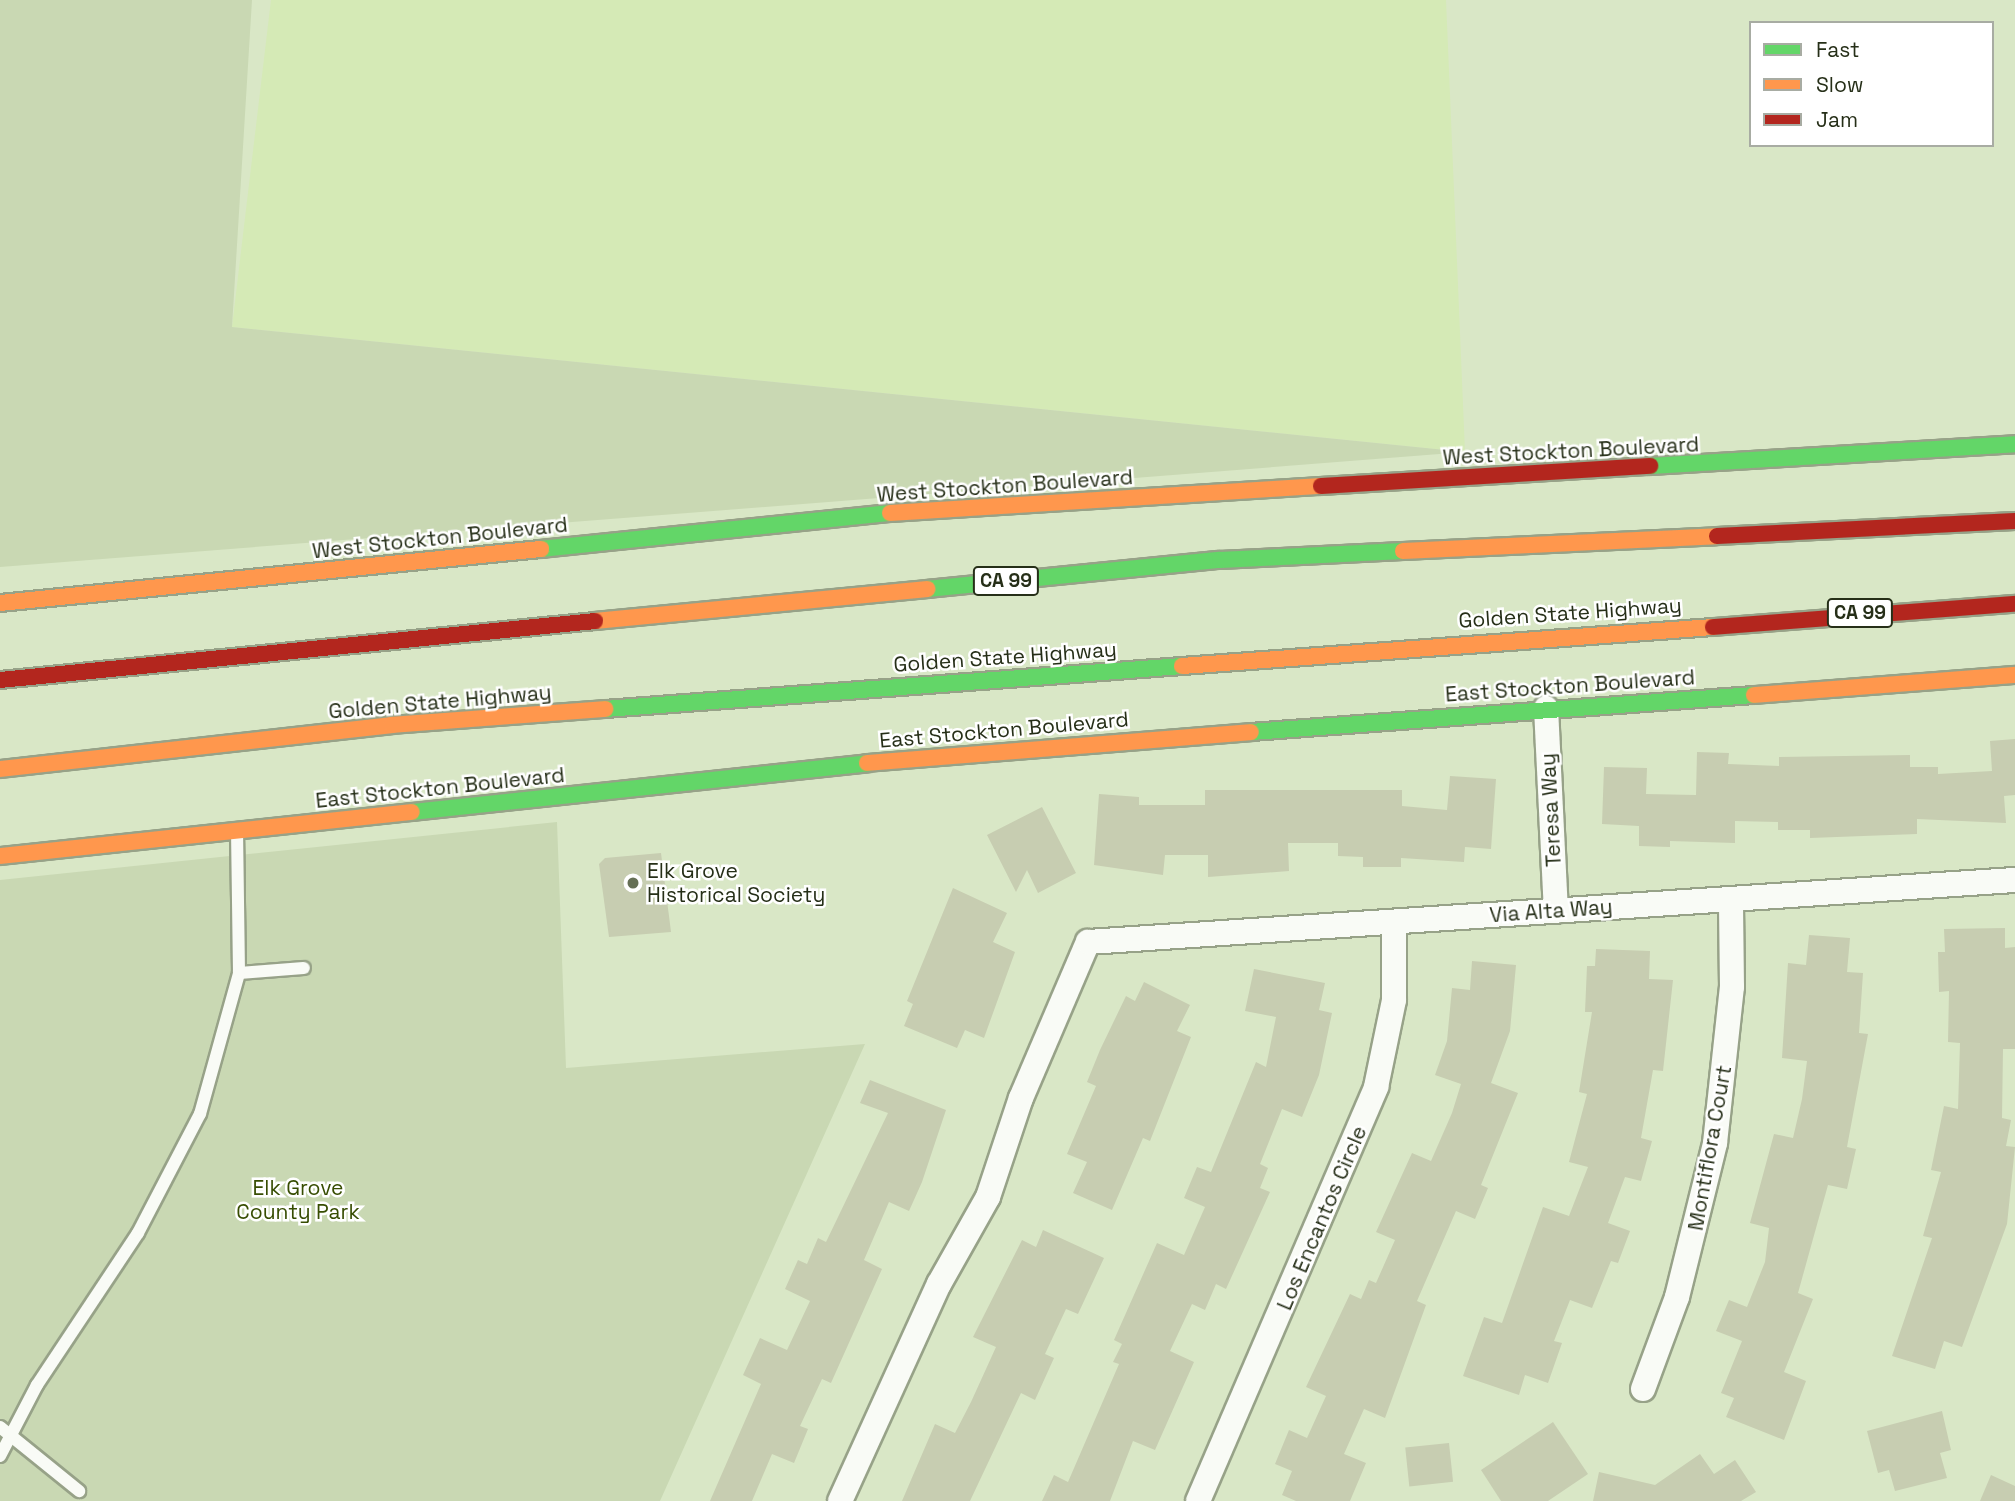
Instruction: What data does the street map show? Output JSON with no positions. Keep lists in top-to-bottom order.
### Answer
{
  "streets": {
    "main road": [
      "West Stockton Boulevard",
      "CA 99",
      "Golden State Highway",
      "East Stockton Boulevard"
    ],
    "street": [
      "Teresa Way",
      "Via Alta Way",
      "Montiflora Court",
      "Los Encantos Circle"
    ]
  },
  "crossings": [
    ["East Stockton Boulevard", "Teresa Way"],
    ["Teresa Way", "Via Alta Way"],
    ["Via Alta Way", "Montiflora Court"],
    ["Via Alta Way", "Los Encantos Circle"]
  ],
  "parks": ["Elk Grove County Park"],
  "places": ["Elk Grove Historical Society"],
  "legend": ["Fast", "Slow", "Jam"]
}
